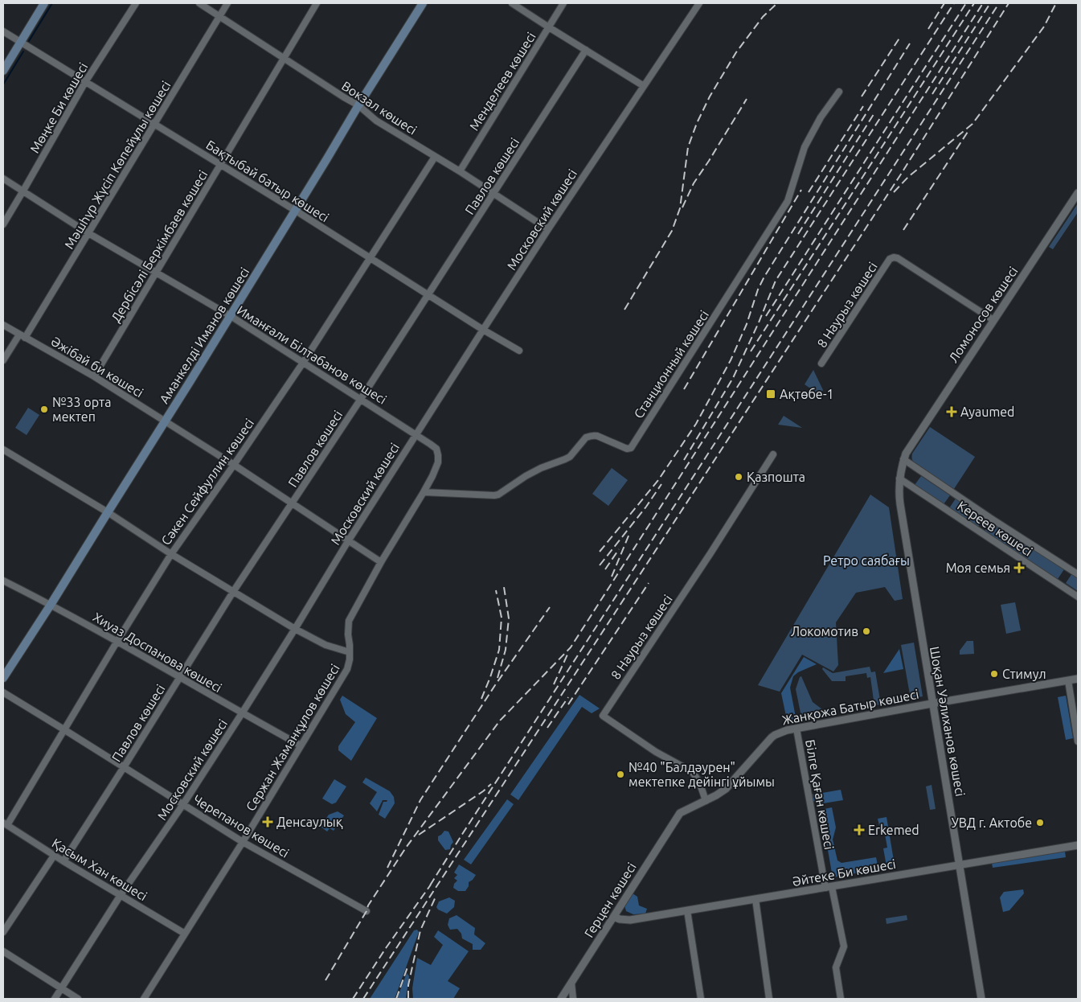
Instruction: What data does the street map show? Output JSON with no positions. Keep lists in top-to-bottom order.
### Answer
{
  "streets": {
    "main road": ["Аманкелді Иманов көшесі"],
    "street": [
      "Менделеев көшесі",
      "Мөңке Би көшесі",
      "Вокзал көшесі",
      "Мәшһүр Жүсіп Көпейұлы көшесі",
      "Павлов көшесі",
      "Бақтыбай батыр көшесі",
      "Московский көшесі",
      "Дербісәлі Беркімбаев көшесі",
      "8 Наурыз көшесі",
      "Ломоносов көшесі",
      "Иманғали Білтабанов көшесі",
      "Станционный көшесі",
      "Әжібай би көшесі",
      "Сәкен Сейфуллин көшесі",
      "Кереев көшесі",
      "Хиуаз Доспанова көшесі",
      "Жанқожа Батыр көшесі",
      "Шоқан Уәлиханов көшесі",
      "Сержан Жаманқұлов көшесі",
      "Білге Қаған көшесі",
      "Черепанов көшесі",
      "Қасым Хан көшесі",
      "Әйтеке Би көшесі",
      "Герцен көшесі"
    ]
  },
  "crossings": [
    ["Менделеев көшесі", "Вокзал көшесі"],
    ["Мөңке Би көшесі", "Бақтыбай батыр көшесі"],
    ["Мөңке Би көшесі", "Иманғали Білтабанов көшесі"],
    ["Вокзал көшесі", "Мәшһүр Жүсіп Көпейұлы көшесі"],
    ["Вокзал көшесі", "Павлов көшесі"],
    ["Вокзал көшесі", "Московский көшесі"],
    ["Вокзал көшесі", "Дербісәлі Беркімбаев көшесі"],
    ["Вокзал көшесі", "Аманкелді Иманов көшесі"],
    ["Вокзал көшесі", "Сәкен Сейфуллин көшесі"],
    ["Мәшһүр Жүсіп Көпейұлы көшесі", "Бақтыбай батыр көшесі"],
    ["Мәшһүр Жүсіп Көпейұлы көшесі", "Иманғали Білтабанов көшесі"],
    ["Мәшһүр Жүсіп Көпейұлы көшесі", "Әжібай би көшесі"],
    ["Павлов көшесі", "Бақтыбай батыр көшесі"],
    ["Павлов көшесі", "Иманғали Білтабанов көшесі"],
    ["Павлов көшесі", "Әжібай би көшесі"],
    ["Павлов көшесі", "Хиуаз Доспанова көшесі"],
    ["Павлов көшесі", "Черепанов көшесі"],
    ["Павлов көшесі", "Қасым Хан көшесі"],
    ["Бақтыбай батыр көшесі", "Московский көшесі"],
    ["Бақтыбай батыр көшесі", "Дербісәлі Беркімбаев көшесі"],
    ["Бақтыбай батыр көшесі", "Аманкелді Иманов көшесі"],
    ["Бақтыбай батыр көшесі", "Сәкен Сейфуллин көшесі"],
    ["Московский көшесі", "Иманғали Білтабанов көшесі"],
    ["Московский көшесі", "Әжібай би көшесі"],
    ["Московский көшесі", "Хиуаз Доспанова көшесі"],
    ["Московский көшесі", "Черепанов көшесі"],
    ["Московский көшесі", "Қасым Хан көшесі"],
    ["Дербісәлі Беркімбаев көшесі", "Иманғали Білтабанов көшесі"],
    ["Дербісәлі Беркімбаев көшесі", "Әжібай би көшесі"],
    ["8 Наурыз көшесі", "Ломоносов көшесі"],
    ["8 Наурыз көшесі", "Жанқожа Батыр көшесі"],
    ["Ломоносов көшесі", "Шоқан Уәлиханов көшесі"],
    ["Аманкелді Иманов көшесі", "Иманғали Білтабанов көшесі"],
    ["Аманкелді Иманов көшесі", "Әжібай би көшесі"],
    ["Аманкелді Иманов көшесі", "Хиуаз Доспанова көшесі"],
    ["Иманғали Білтабанов көшесі", "Сәкен Сейфуллин көшесі"],
    ["Иманғали Білтабанов көшесі", "Сержан Жаманқұлов көшесі"],
    ["Станционный көшесі", "Сержан Жаманқұлов көшесі"],
    ["Әжібай би көшесі", "Сәкен Сейфуллин көшесі"],
    ["Әжібай би көшесі", "Сержан Жаманқұлов көшесі"],
    ["Сәкен Сейфуллин көшесі", "Хиуаз Доспанова көшесі"],
    ["Сәкен Сейфуллин көшесі", "Черепанов көшесі"],
    ["Сәкен Сейфуллин көшесі", "Қасым Хан көшесі"],
    ["Кереев көшесі", "Шоқан Уәлиханов көшесі"],
    ["Хиуаз Доспанова көшесі", "Сержан Жаманқұлов көшесі"],
    ["Жанқожа Батыр көшесі", "Шоқан Уәлиханов көшесі"],
    ["Жанқожа Батыр көшесі", "Білге Қаған көшесі"],
    ["Жанқожа Батыр көшесі", "Герцен көшесі"],
    ["Шоқан Уәлиханов көшесі", "Әйтеке Би көшесі"],
    ["Сержан Жаманқұлов көшесі", "Черепанов көшесі"],
    ["Сержан Жаманқұлов көшесі", "Қасым Хан көшесі"],
    ["Білге Қаған көшесі", "Әйтеке Би көшесі"],
    ["Әйтеке Би көшесі", "Герцен көшесі"]
  ],
  "parks": ["Ретро саябағы"],
  "places": {
    "transit": ["Ақтөбе-1"],
    "other": [
      "№33 орта мектеп",
      "Қазпошта",
      "Локомотив",
      "Стимул",
      "№40 \"Балдәурен\" мектепке дейінгі ұйымы",
      "УВД г. Актобе"
    ],
    "health": [
      "Ayaumed",
      "Моя семья",
      "Денсаулық",
      "Erkemed"
    ]
  }
}
